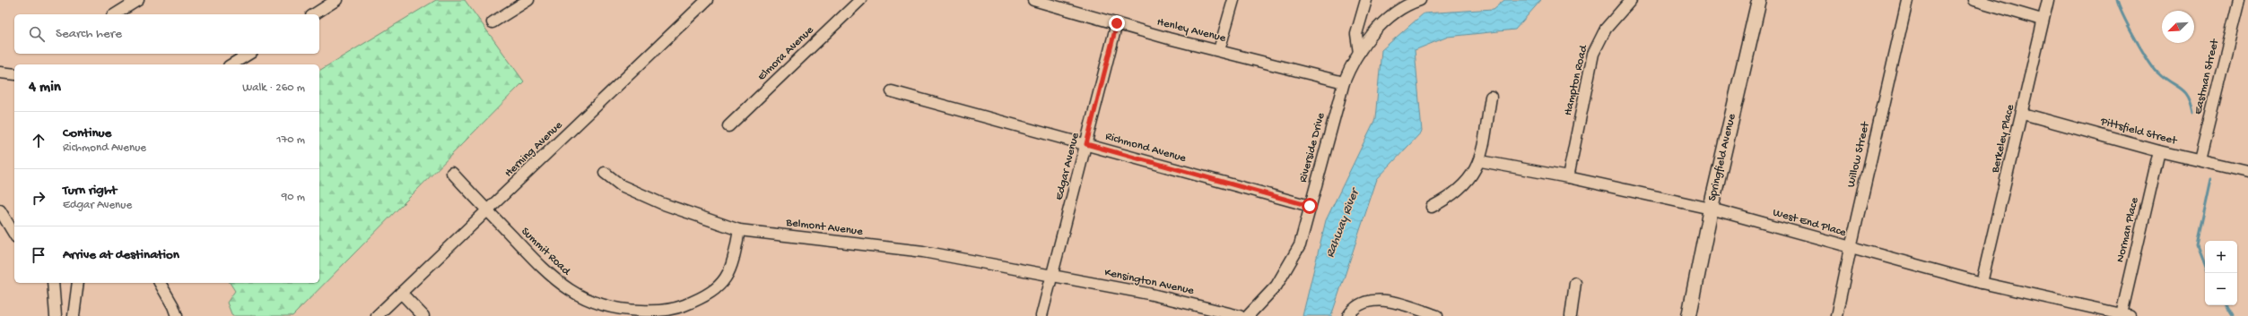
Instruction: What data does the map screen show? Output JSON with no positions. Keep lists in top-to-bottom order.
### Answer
{
  "streets": {
    "street": [
      "Henley Avenue",
      "Elmora Avenue",
      "Eastman Street",
      "Hampton Road",
      "Pittsfield Street",
      "Berkeley Place",
      "Richmond Avenue",
      "Riverside Drive",
      "Herning Avenue",
      "Willow Street",
      "Springfield Avenue",
      "Edgar Avenue",
      "West End Place",
      "Belmont Avenue",
      "Norman Place",
      "Summit Road",
      "Kensington Avenue"
    ]
  },
  "crossings": [
    ["Henley Avenue", "Riverside Drive"],
    ["Henley Avenue", "Edgar Avenue"],
    ["Eastman Street", "Pittsfield Street"],
    ["Hampton Road", "West End Place"],
    ["Pittsfield Street", "Berkeley Place"],
    ["Pittsfield Street", "Norman Place"],
    ["Berkeley Place", "West End Place"],
    ["Richmond Avenue", "Riverside Drive"],
    ["Richmond Avenue", "Edgar Avenue"],
    ["Herning Avenue", "Summit Road"],
    ["Willow Street", "West End Place"],
    ["Springfield Avenue", "West End Place"],
    ["Edgar Avenue", "Belmont Avenue"],
    ["Edgar Avenue", "Kensington Avenue"],
    ["West End Place", "Norman Place"],
    ["Belmont Avenue", "Summit Road"],
    ["Belmont Avenue", "Kensington Avenue"]
  ],
  "water": ["Rahway River"],
  "north": "bottom left",
  "page": {
    "search": "Search here",
    "heading": ["4 min", "Walk · 260 m"],
    "list": [
      ["Continue", "Richmond Avenue", "170 m"],
      ["Turn right", "Edgar Avenue", "90 m"],
      "Arrive at destination"
    ],
    "map_buttons": ["+", "−"]
  }
}
